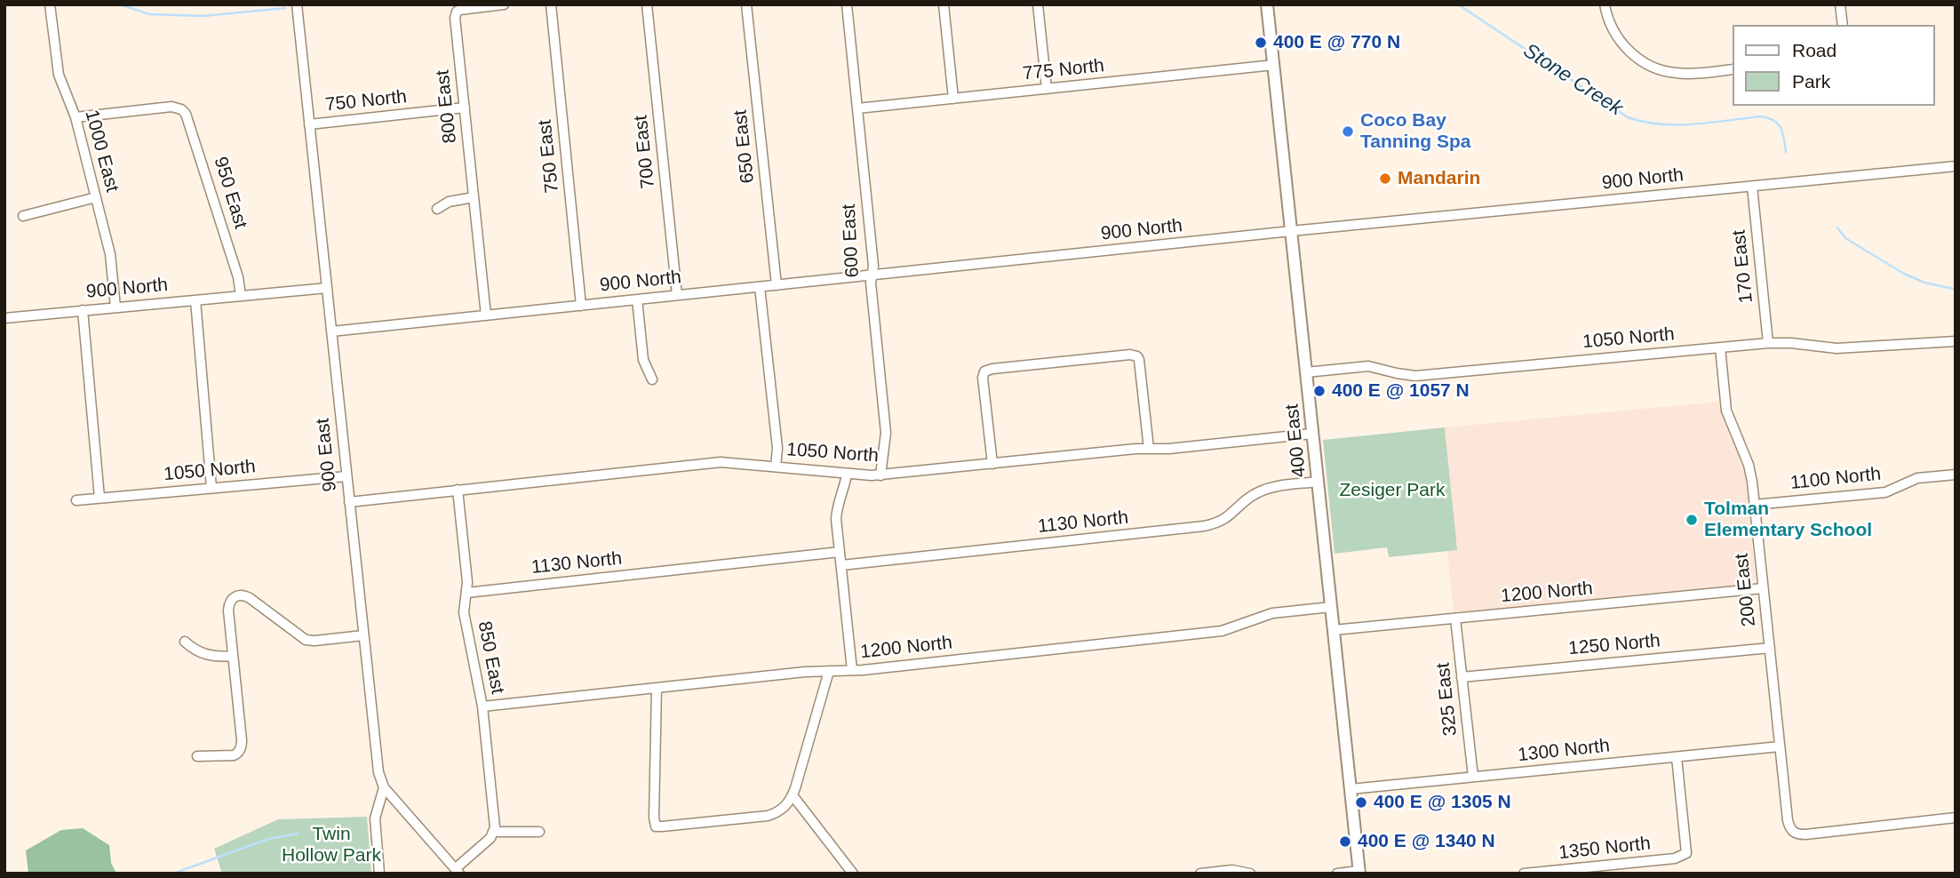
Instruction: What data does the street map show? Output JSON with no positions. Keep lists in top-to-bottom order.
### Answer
{
  "streets": {
    "main road": ["400 East"],
    "street": [
      "775 North",
      "750 North",
      "800 East",
      "650 East",
      "1000 East",
      "700 East",
      "750 East",
      "900 North",
      "950 East",
      "600 East",
      "170 East",
      "1050 North",
      "900 East",
      "1100 North",
      "1130 North",
      "200 East",
      "1200 North",
      "1250 North",
      "850 East",
      "325 East",
      "1300 North",
      "1350 North"
    ]
  },
  "crossings": [
    ["775 North", "600 East"],
    ["775 North", "400 East"],
    ["750 North", "800 East"],
    ["750 North", "900 East"],
    ["800 East", "900 North"],
    ["650 East", "900 North"],
    ["1000 East", "900 North"],
    ["1000 East", "950 East"],
    ["700 East", "900 North"],
    ["750 East", "900 North"],
    ["900 North", "950 East"],
    ["900 North", "600 East"],
    ["900 North", "170 East"],
    ["900 North", "400 East"],
    ["900 North", "900 East"],
    ["600 East", "1050 North"],
    ["170 East", "1050 North"],
    ["1050 North", "400 East"],
    ["1050 North", "900 East"],
    ["1050 North", "200 East"],
    ["1050 North", "850 East"],
    ["400 East", "1130 North"],
    ["400 East", "1200 North"],
    ["400 East", "1300 North"],
    ["1100 North", "200 East"],
    ["1130 North", "850 East"],
    ["200 East", "1200 North"],
    ["200 East", "1250 North"],
    ["200 East", "1300 North"],
    ["1200 North", "850 East"],
    ["1200 North", "325 East"],
    ["1250 North", "325 East"],
    ["325 East", "1300 North"],
    ["1300 North", "1350 North"]
  ],
  "water": ["Stone Creek"],
  "parks": ["Zesiger Park", "Twin Hollow Park"],
  "places": [
    "400 E @ 770 N",
    "Coco Bay Tanning Spa",
    "Mandarin",
    "400 E @ 1057 N",
    "Tolman Elementary School",
    "400 E @ 1305 N",
    "400 E @ 1340 N"
  ],
  "legend": ["Road", "Park"]
}
